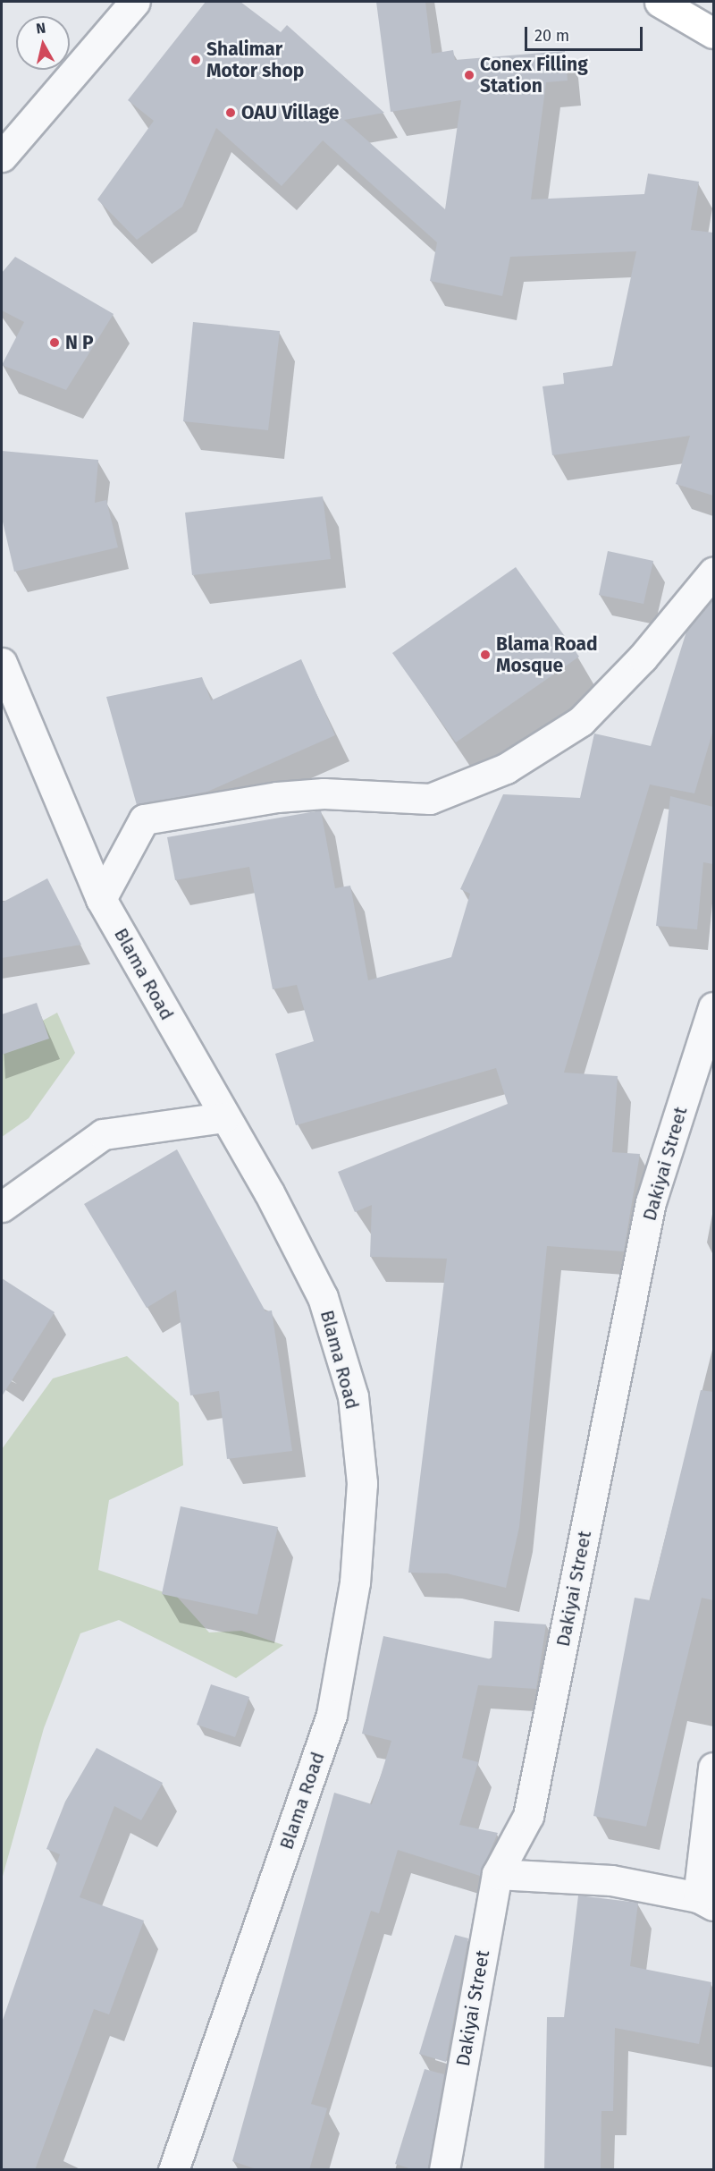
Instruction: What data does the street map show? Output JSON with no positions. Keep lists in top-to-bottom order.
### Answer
{
  "streets": {
    "street": ["Blama Road", "Dakiyai Street"]
  },
  "places": [
    "Shalimar Motor shop",
    "Conex Filling Station",
    "OAU Village",
    "N P",
    "Blama Road Mosque"
  ],
  "scale_bar": "20 m",
  "north": "top"
}
